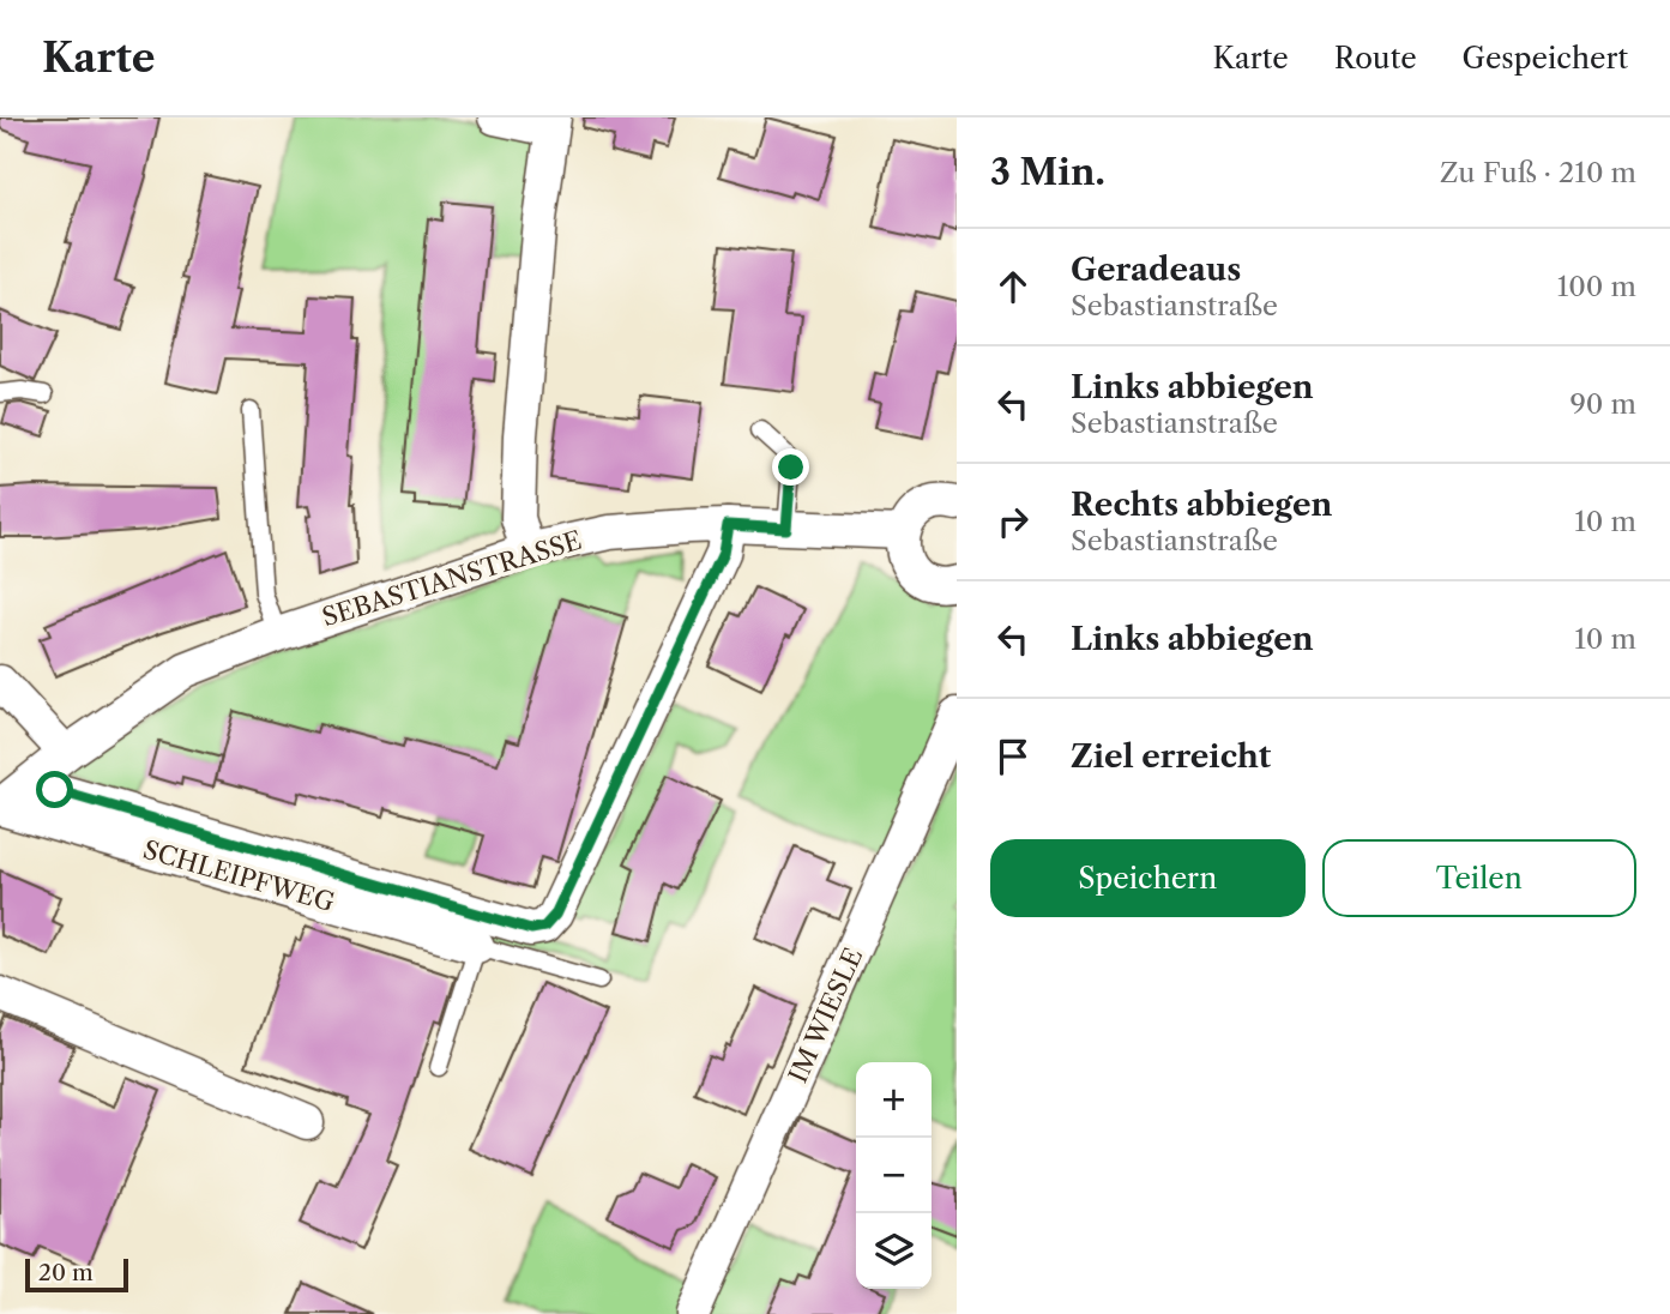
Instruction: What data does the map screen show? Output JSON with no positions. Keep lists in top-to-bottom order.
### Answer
{
  "streets": {
    "street": ["SEBASTIANSTRASSE", "SCHLEIPFWEG", "IM WIESLE"]
  },
  "crossings": [
    ["SEBASTIANSTRASSE", "SCHLEIPFWEG"]
  ],
  "scale_bar": "20 m",
  "page": {
    "header": "Karte",
    "nav": ["Karte", "Route", "Gespeichert"],
    "heading": ["3 Min.", "Zu Fuß · 210 m"],
    "list": [
      ["Geradeaus", "Sebastianstraße", "100 m"],
      ["Links abbiegen", "Sebastianstraße", "90 m"],
      ["Rechts abbiegen", "Sebastianstraße", "10 m"],
      ["Links abbiegen", "10 m"],
      "Ziel erreicht"
    ],
    "buttons": ["Speichern", "Teilen"],
    "map_buttons": ["+", "−"],
    "scale": "20 m"
  }
}
